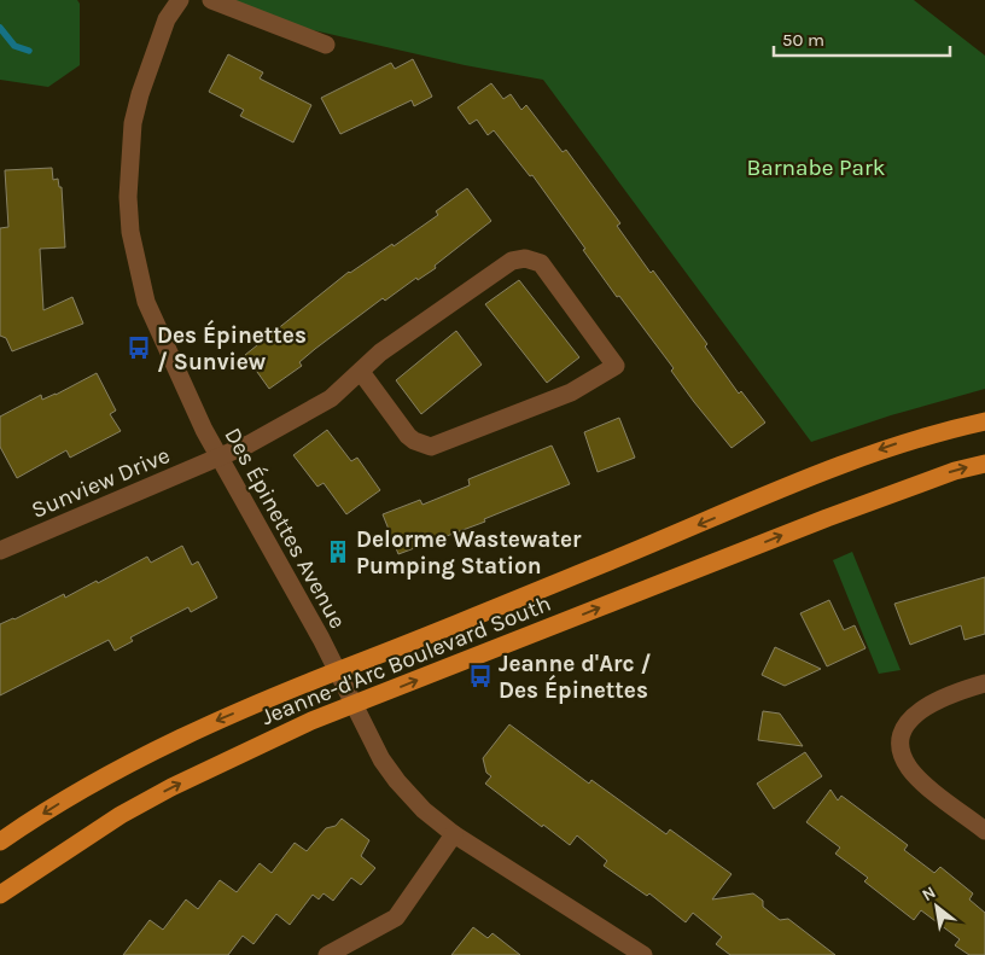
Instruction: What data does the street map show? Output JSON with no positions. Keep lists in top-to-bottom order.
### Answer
{
  "streets": {
    "main road": ["Jeanne-d'Arc Boulevard South"],
    "street": ["Sunview Drive", "Des Épinettes Avenue"]
  },
  "crossings": [
    ["Sunview Drive", "Des Épinettes Avenue"],
    ["Des Épinettes Avenue", "Jeanne-d'Arc Boulevard South"]
  ],
  "parks": ["Barnabe Park"],
  "places": {
    "bus stop": ["Des Épinettes / Sunview", "Jeanne d'Arc / Des Épinettes"],
    "building": ["Delorme Wastewater Pumping Station"]
  },
  "scale_bar": "50 m",
  "north": "top left"
}
